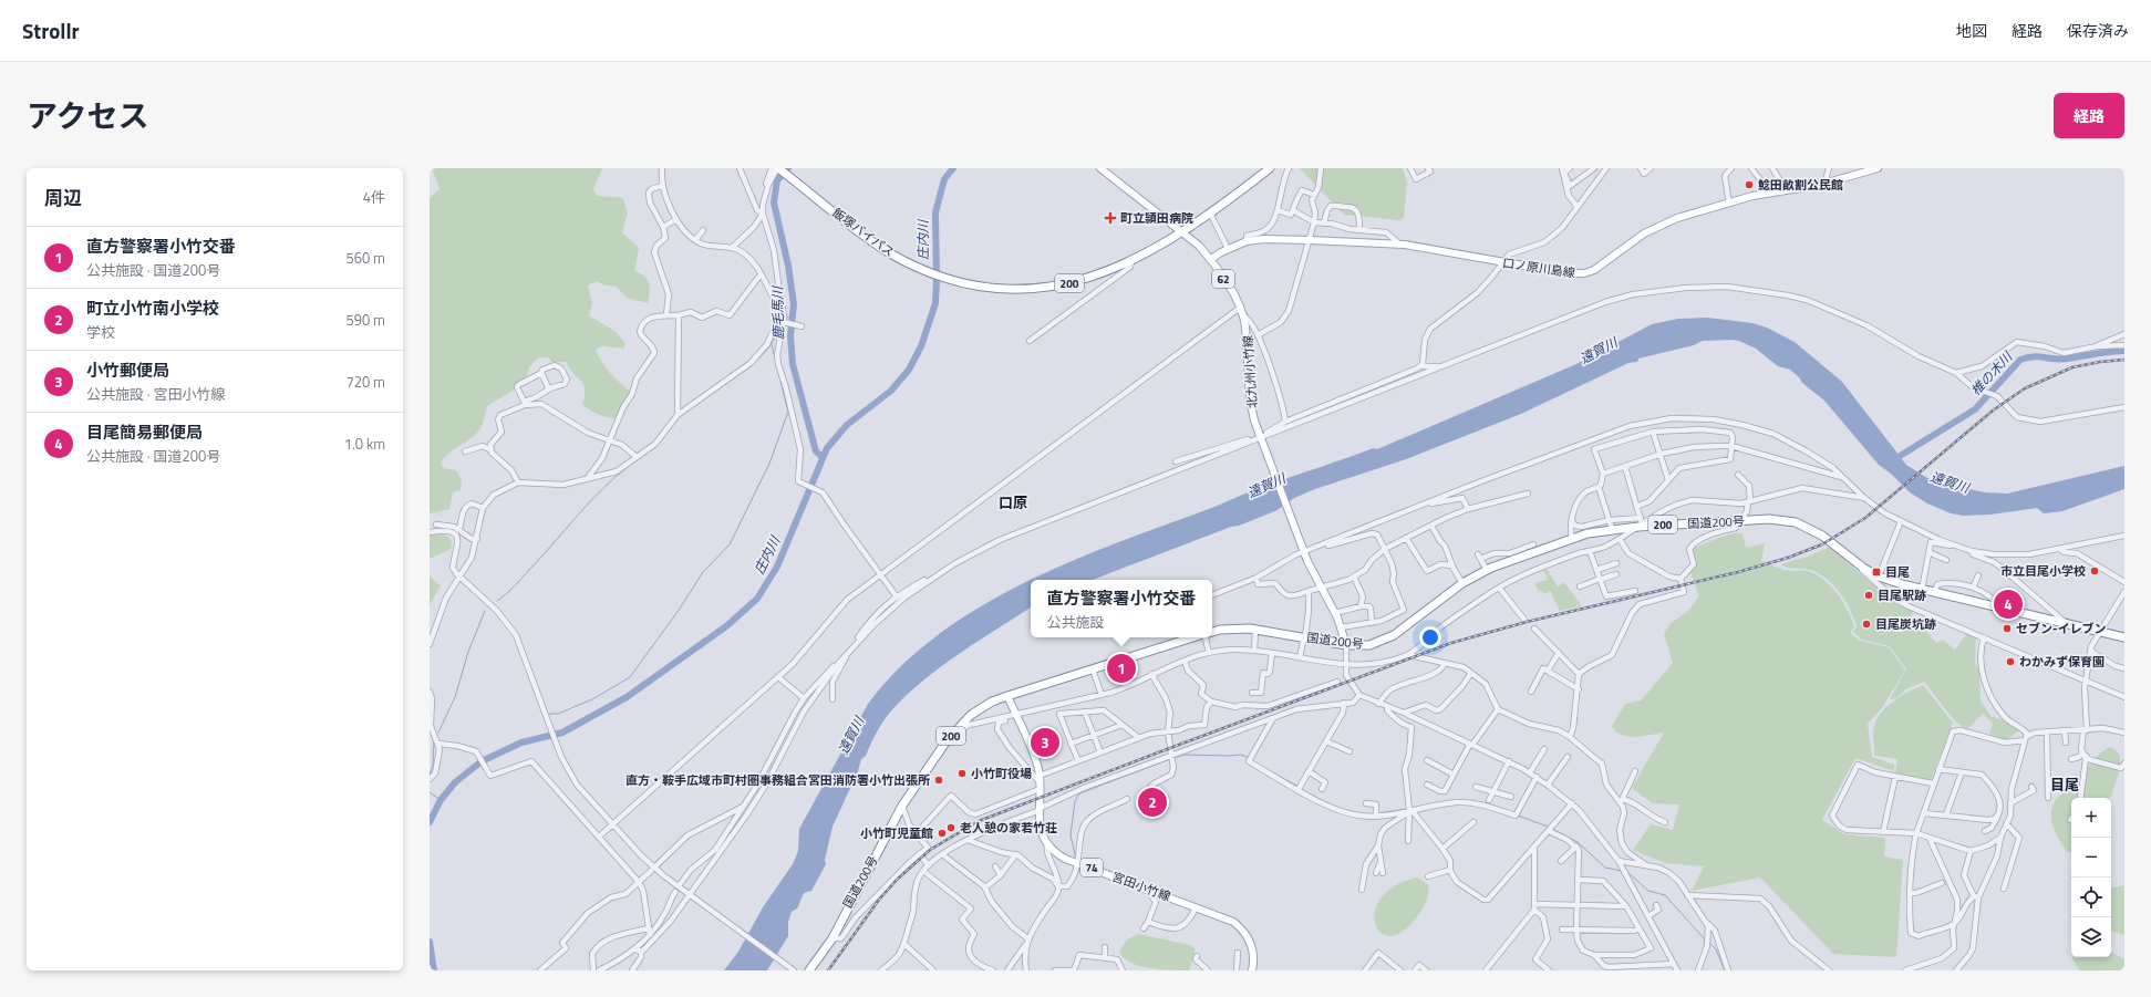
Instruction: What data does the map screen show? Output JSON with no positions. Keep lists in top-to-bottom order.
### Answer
{
  "streets": {
    "highway": ["200", "国道200号"],
    "main road": [
      "口ノ原川島線",
      "62",
      "北九州小竹線",
      "74",
      "宮田小竹線"
    ]
  },
  "crossings": [
    ["口ノ原川島線", "北九州小竹線"],
    ["200", "北九州小竹線"],
    ["北九州小竹線", "国道200号"]
  ],
  "districts": ["口原", "目尾"],
  "water": [
    "庄内川",
    "鹿毛馬川",
    "遠賀川",
    "椎の木川"
  ],
  "places": {
    "other": [
      "鯰田畝割公民館",
      "市立目尾小学校",
      "目尾駅跡",
      "目尾炭坑跡",
      "セブン-イレブン",
      "わかみず保育園",
      "小竹町役場",
      "直方・鞍手広域市町村圏事務組合宮田消防署小竹出張所",
      "老人憩の家若竹荘",
      "小竹町児童館"
    ],
    "health": ["町立頴田病院"],
    "transit": ["目尾"]
  },
  "page": {
    "header": "Strollr",
    "nav": ["地図", "経路", "保存済み"],
    "title": "アクセス",
    "buttons": "経路",
    "heading": ["周辺", "4件"],
    "list": [
      {
        "mark": "1",
        "name": "直方警察署小竹交番",
        "note": "公共施設 · 国道200号",
        "value": "560 m"
      },
      {
        "mark": "2",
        "name": "町立小竹南小学校",
        "note": "学校",
        "value": "590 m"
      },
      {
        "mark": "3",
        "name": "小竹郵便局",
        "note": "公共施設 · 宮田小竹線",
        "value": "720 m"
      },
      {
        "mark": "4",
        "name": "目尾簡易郵便局",
        "note": "公共施設 · 国道200号",
        "value": "1.0 km"
      }
    ],
    "popup": ["直方警察署小竹交番", "公共施設"],
    "pins": [
      "4",
      "1",
      "3",
      "2"
    ],
    "map_buttons": ["+", "−"]
  }
}
